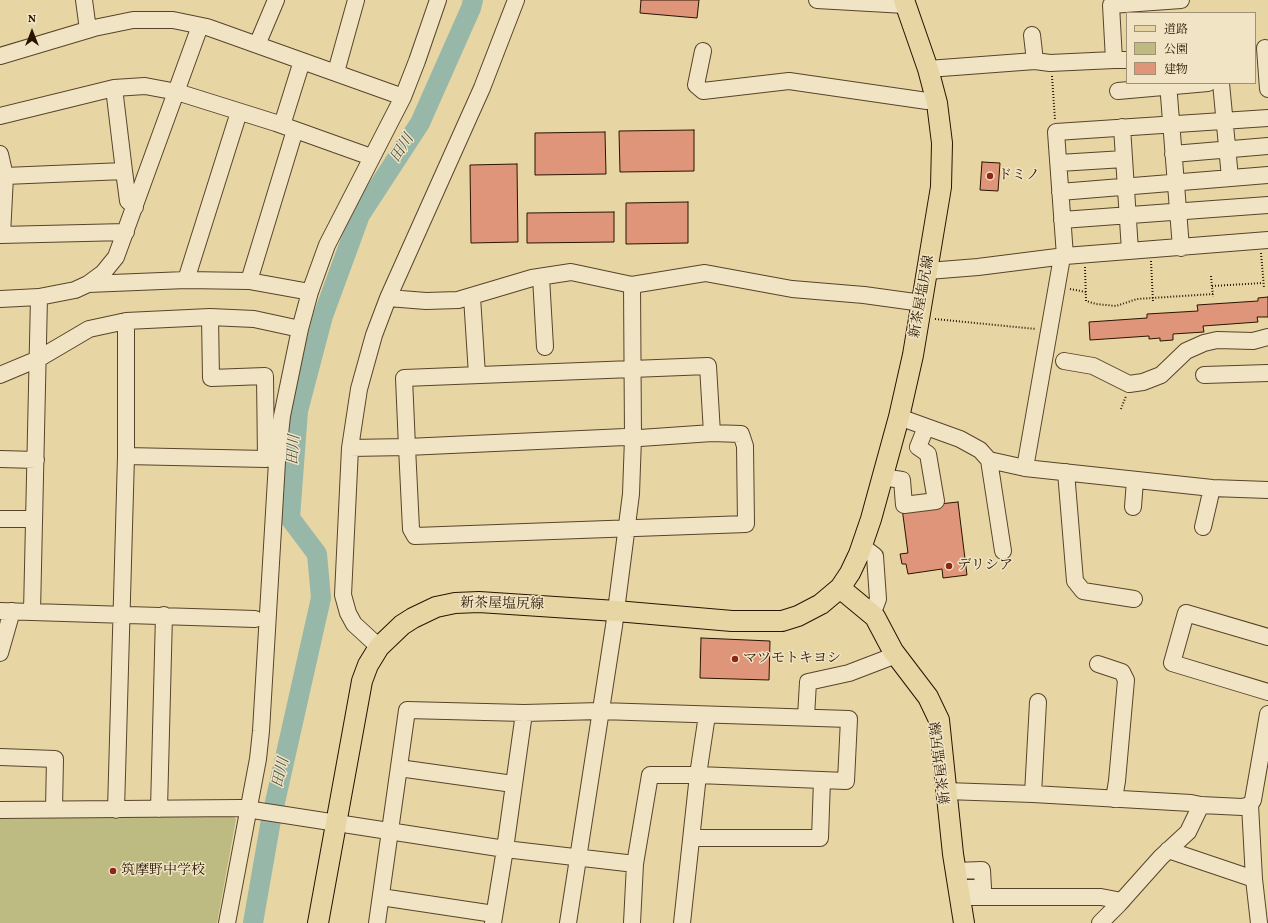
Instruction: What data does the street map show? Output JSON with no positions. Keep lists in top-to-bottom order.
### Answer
{
  "streets": {
    "main road": ["新茶屋塩尻線"]
  },
  "water": ["田川"],
  "places": [
    "ドミノ",
    "デリシア",
    "マツモトキヨシ",
    "筑摩野中学校"
  ],
  "legend": ["道路", "公園", "建物"],
  "north": "top"
}
